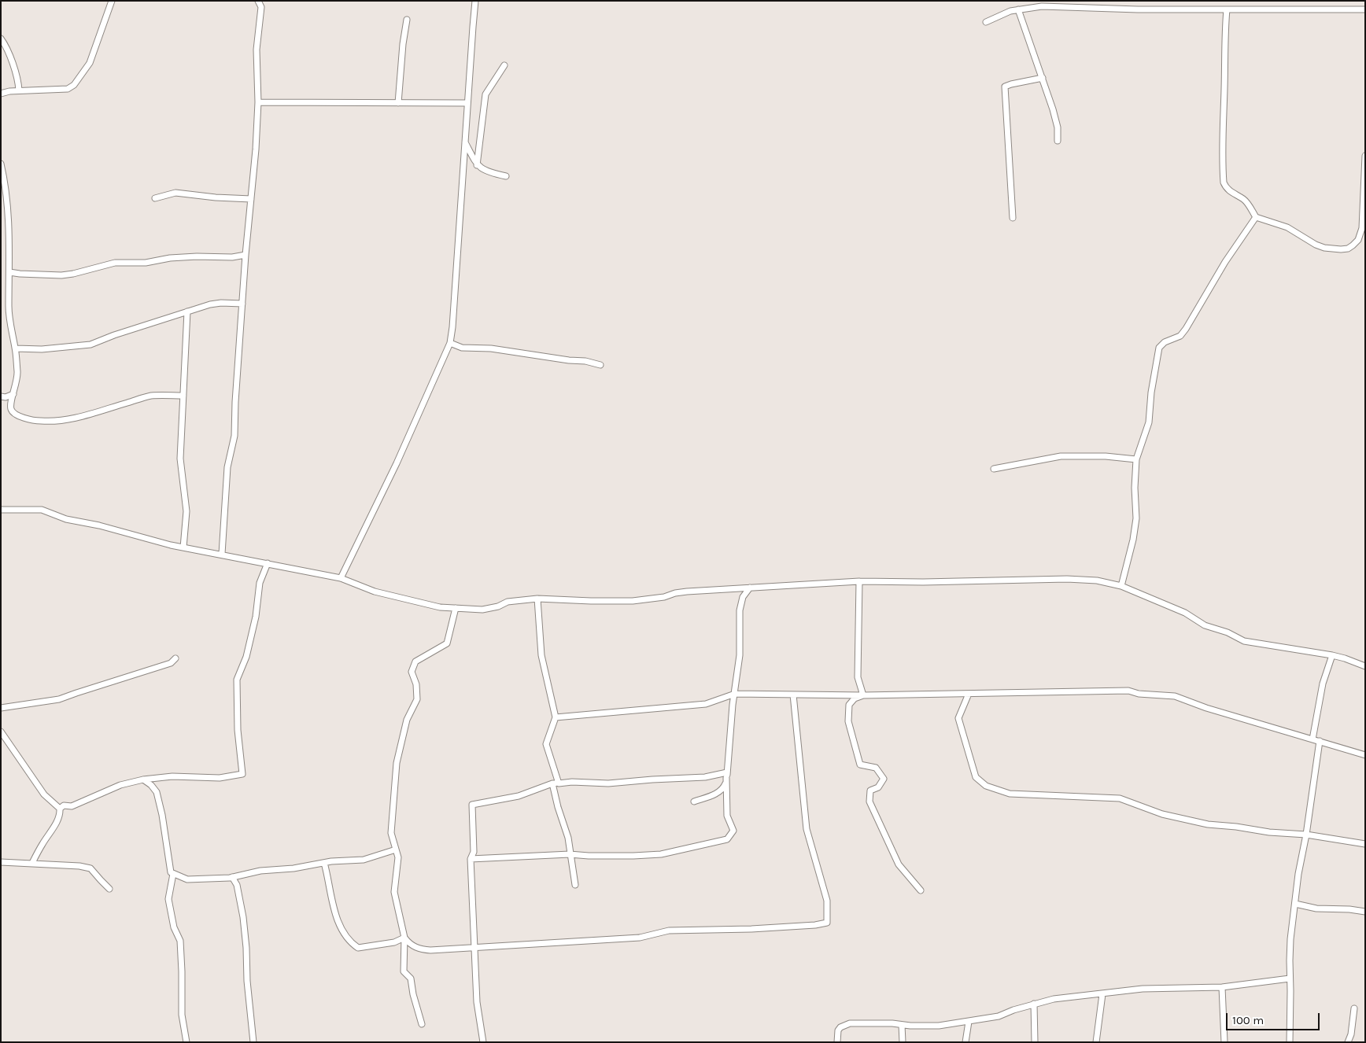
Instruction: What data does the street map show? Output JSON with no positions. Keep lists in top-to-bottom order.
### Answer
{
  "scale_bar": "100 m"
}
